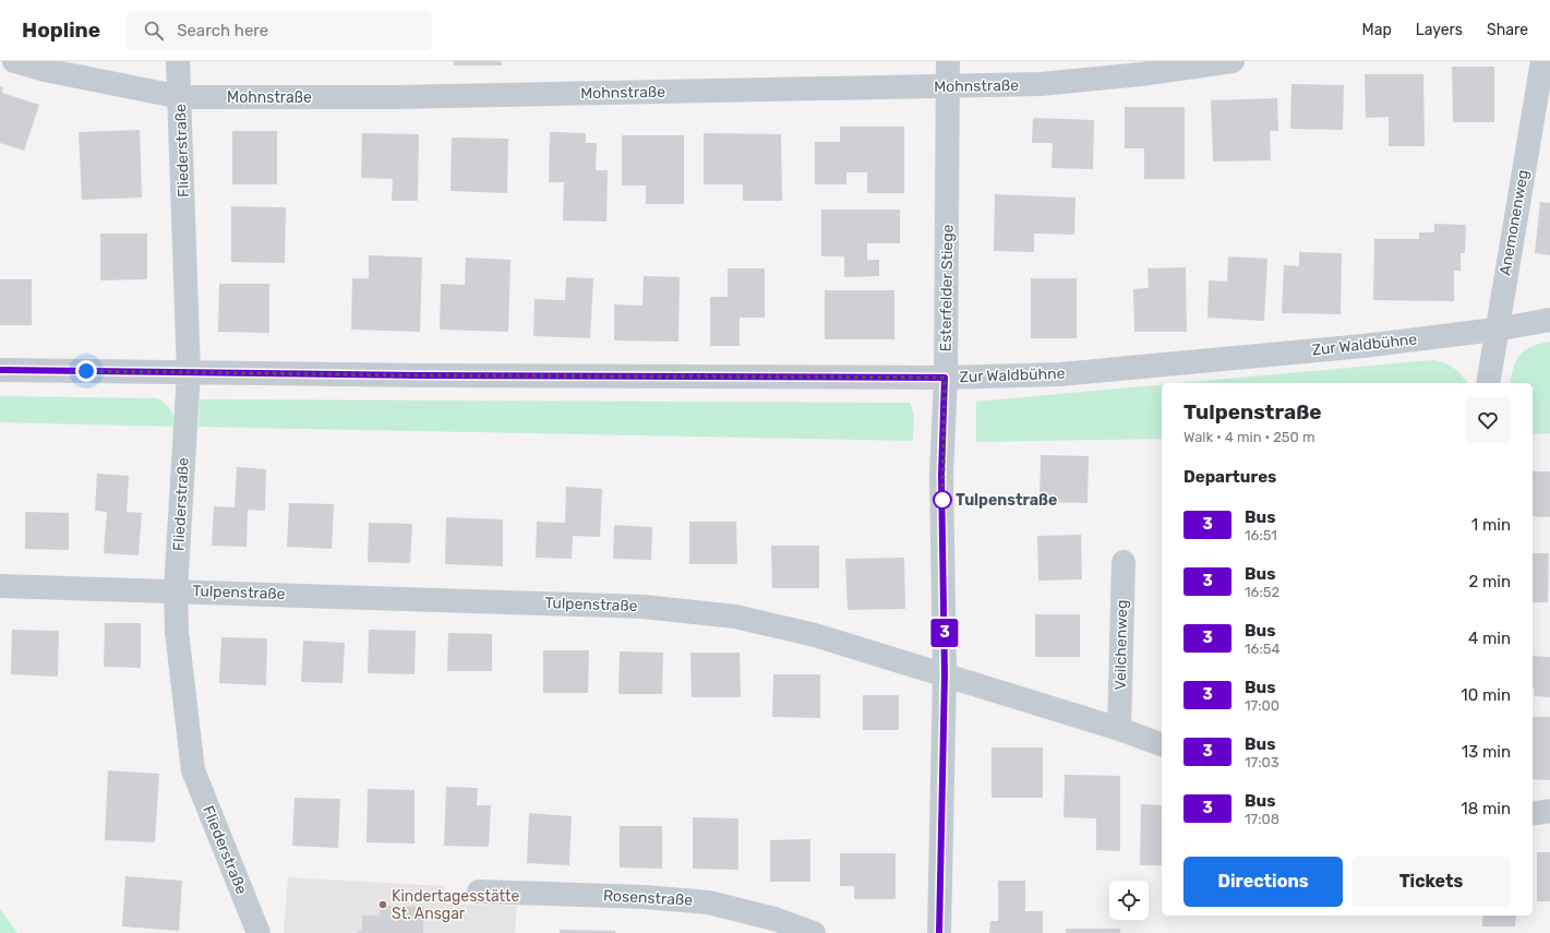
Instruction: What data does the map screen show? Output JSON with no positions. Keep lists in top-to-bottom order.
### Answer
{
  "streets": {
    "street": [
      "Mohnstraße",
      "Fliederstraße",
      "Anemonenweg",
      "Esterfelder Stiege",
      "Zur Waldbühne",
      "Tulpenstraße",
      "Veilchenweg",
      "Rosenstraße"
    ]
  },
  "crossings": [
    ["Mohnstraße", "Fliederstraße"],
    ["Mohnstraße", "Esterfelder Stiege"],
    ["Fliederstraße", "Zur Waldbühne"],
    ["Fliederstraße", "Tulpenstraße"],
    ["Anemonenweg", "Zur Waldbühne"],
    ["Esterfelder Stiege", "Zur Waldbühne"],
    ["Esterfelder Stiege", "Tulpenstraße"],
    ["Tulpenstraße", "Veilchenweg"]
  ],
  "places": ["Tulpenstraße", "Kindertagesstätte St. Ansgar"],
  "lines": ["bus line 3"],
  "page": {
    "header": "Hopline",
    "search": "Search here",
    "nav": ["Map", "Layers", "Share"],
    "on_map": "3",
    "heading": [
      ["Tulpenstraße", "Walk · 4 min · 250 m"],
      "Departures"
    ],
    "list": [
      {
        "mark": "3",
        "name": "Bus",
        "note": "16:51",
        "value": "1 min"
      },
      {
        "mark": "3",
        "name": "Bus",
        "note": "16:52",
        "value": "2 min"
      },
      {
        "mark": "3",
        "name": "Bus",
        "note": "16:54",
        "value": "4 min"
      },
      {
        "mark": "3",
        "name": "Bus",
        "note": "17:00",
        "value": "10 min"
      },
      {
        "mark": "3",
        "name": "Bus",
        "note": "17:03",
        "value": "13 min"
      },
      {
        "mark": "3",
        "name": "Bus",
        "note": "17:08",
        "value": "18 min"
      }
    ],
    "buttons": ["Directions", "Tickets"]
  }
}
